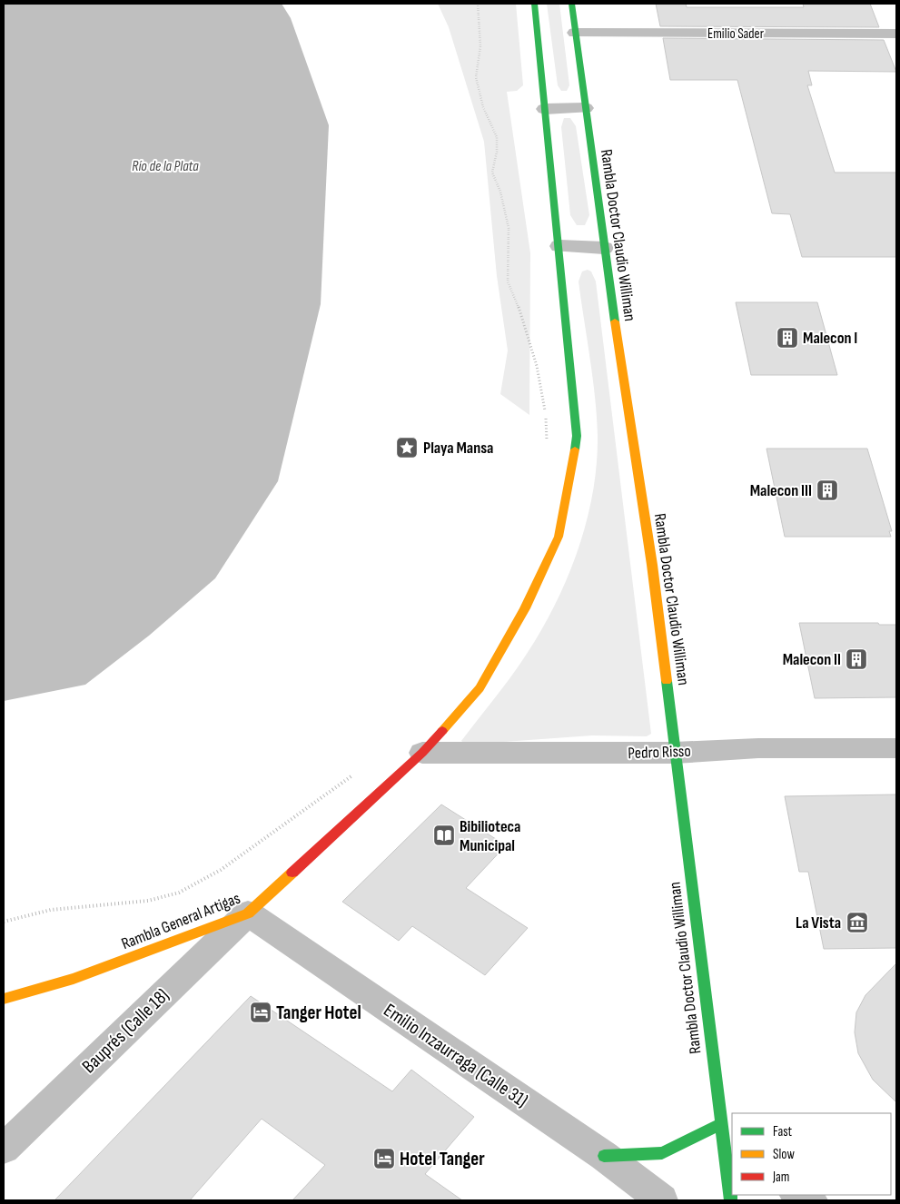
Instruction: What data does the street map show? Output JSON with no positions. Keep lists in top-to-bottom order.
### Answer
{
  "streets": {
    "main road": ["Rambla Doctor Claudio Williman", "Rambla General Artigas"],
    "street": [
      "Emilio Sader",
      "Pedro Risso",
      "Bauprés (Calle 18)",
      "Emilio Inzaurraga (Calle 31)"
    ]
  },
  "crossings": [
    ["Emilio Sader", "Rambla Doctor Claudio Williman"],
    ["Rambla Doctor Claudio Williman", "Pedro Risso"],
    ["Pedro Risso", "Rambla General Artigas"],
    ["Rambla General Artigas", "Bauprés (Calle 18)"],
    ["Rambla General Artigas", "Emilio Inzaurraga (Calle 31)"],
    ["Bauprés (Calle 18)", "Emilio Inzaurraga (Calle 31)"]
  ],
  "water": ["Río de la Plata"],
  "places": {
    "building": ["Malecon I", "Malecon III", "Malecon II"],
    "place": ["Playa Mansa"],
    "library": ["Bibilioteca Municipal"],
    "museum": ["La Vista"],
    "hotel": ["Tanger Hotel", "Hotel Tanger"]
  },
  "legend": ["Fast", "Slow", "Jam"]
}
